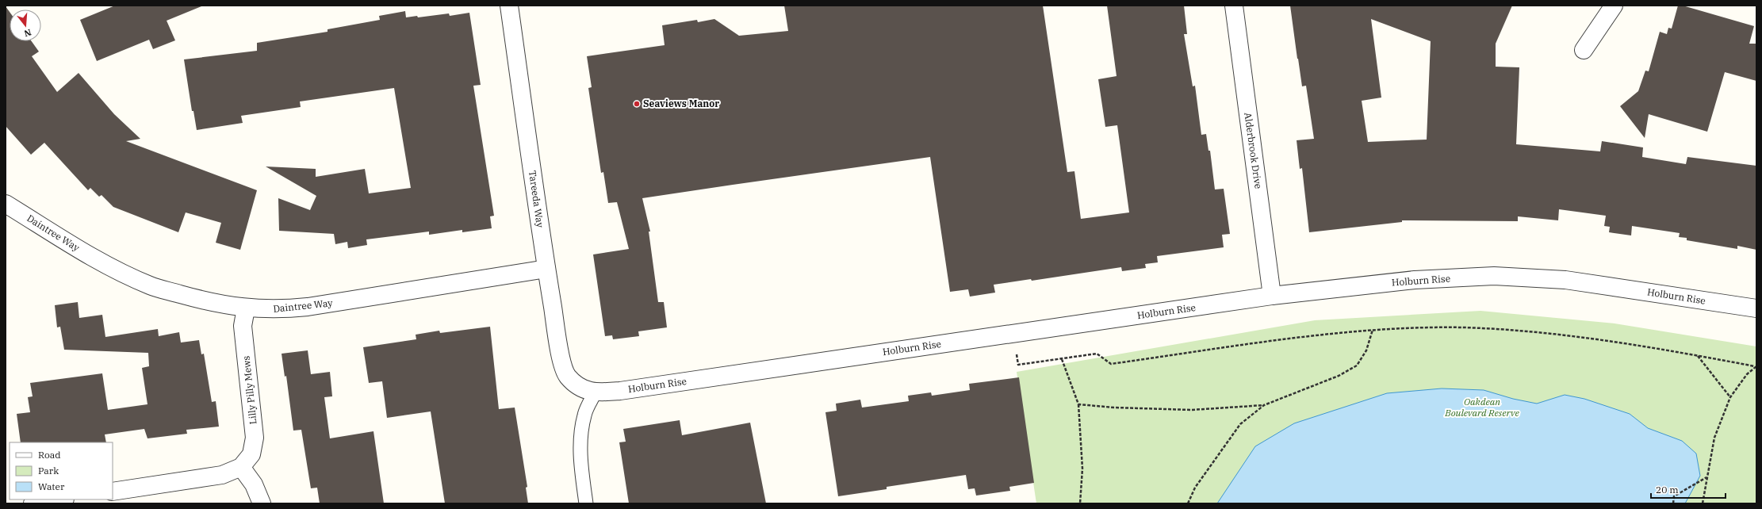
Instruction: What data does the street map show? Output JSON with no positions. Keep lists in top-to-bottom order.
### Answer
{
  "streets": {
    "street": [
      "Alderbrook Drive",
      "Tareeda Way",
      "Daintree Way",
      "Holburn Rise",
      "Lilly Pilly Mews"
    ]
  },
  "crossings": [
    ["Alderbrook Drive", "Holburn Rise"],
    ["Tareeda Way", "Daintree Way"],
    ["Tareeda Way", "Holburn Rise"],
    ["Daintree Way", "Lilly Pilly Mews"]
  ],
  "parks": ["Oakdean Boulevard Reserve"],
  "places": ["Seaviews Manor"],
  "legend": ["Road", "Park", "Water"],
  "scale_bar": "20 m",
  "north": "bottom"
}
